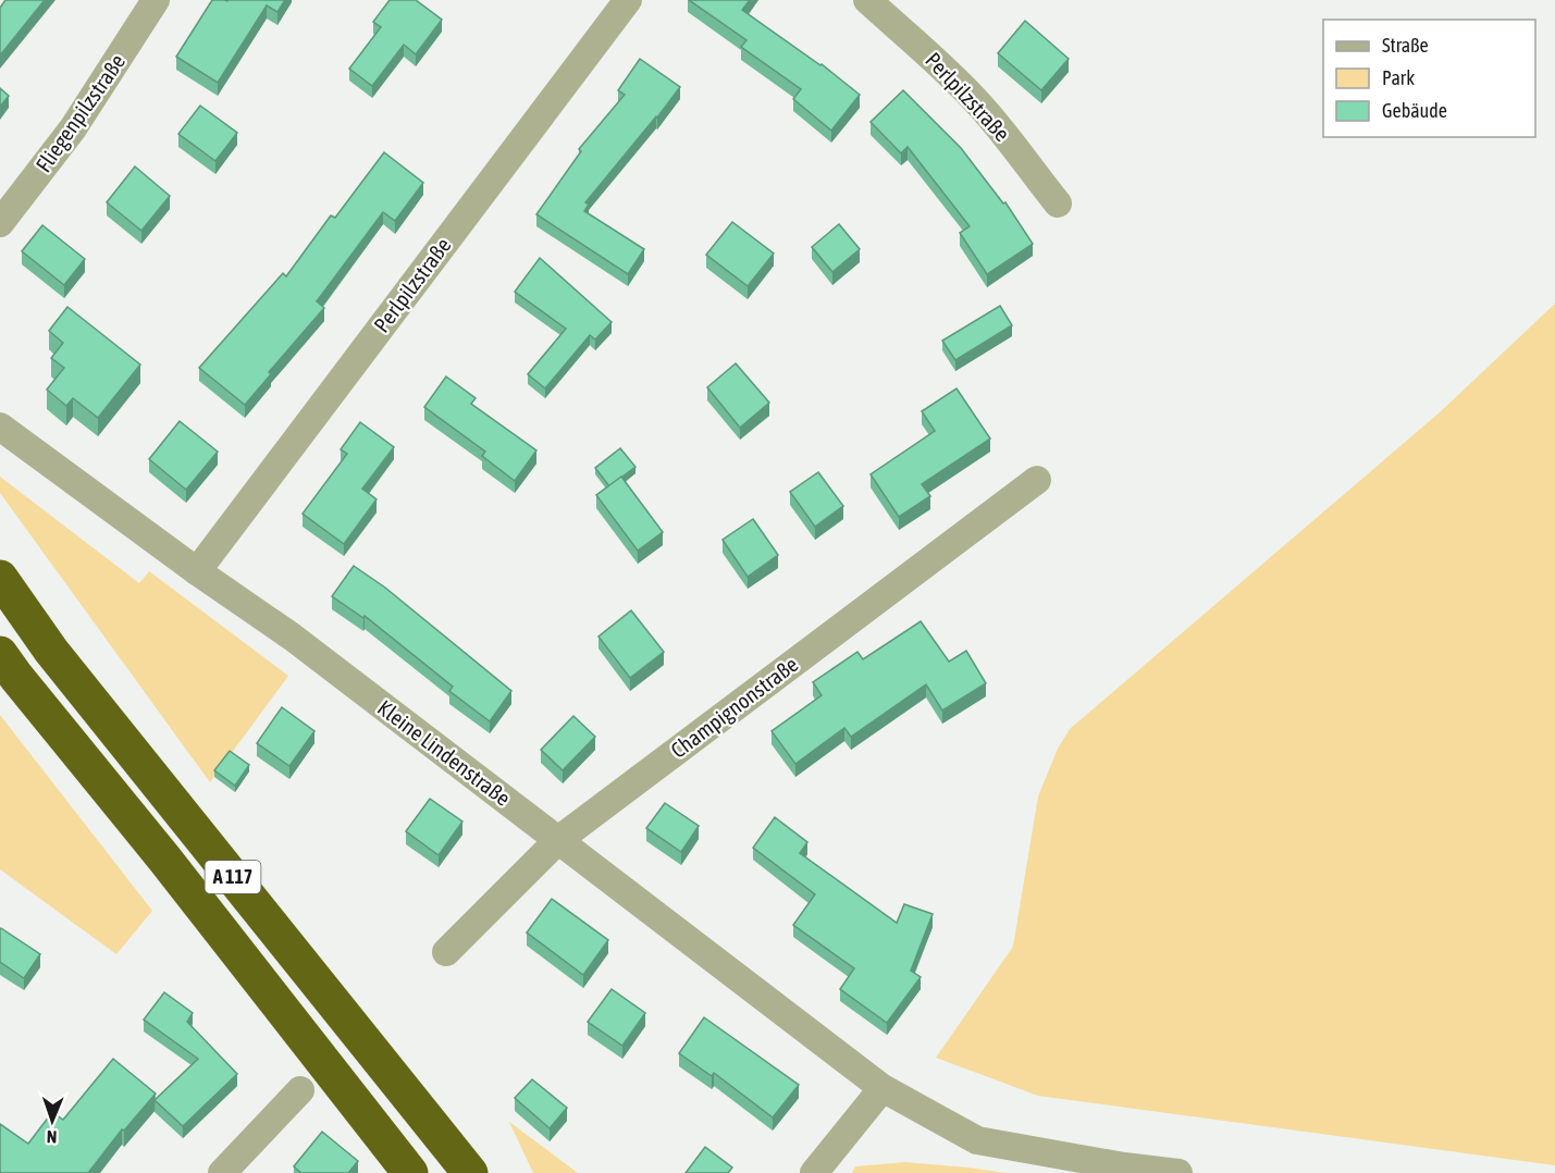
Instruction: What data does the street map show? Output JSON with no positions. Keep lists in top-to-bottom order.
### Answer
{
  "streets": {
    "highway": ["A 117"],
    "street": [
      "Perlpilzstraße",
      "Fliegenpilzstraße",
      "Champignonstraße",
      "Kleine Lindenstraße"
    ]
  },
  "crossings": [
    ["Perlpilzstraße", "Kleine Lindenstraße"],
    ["Champignonstraße", "Kleine Lindenstraße"]
  ],
  "legend": ["Straße", "Park", "Gebäude"],
  "north": "bottom"
}
